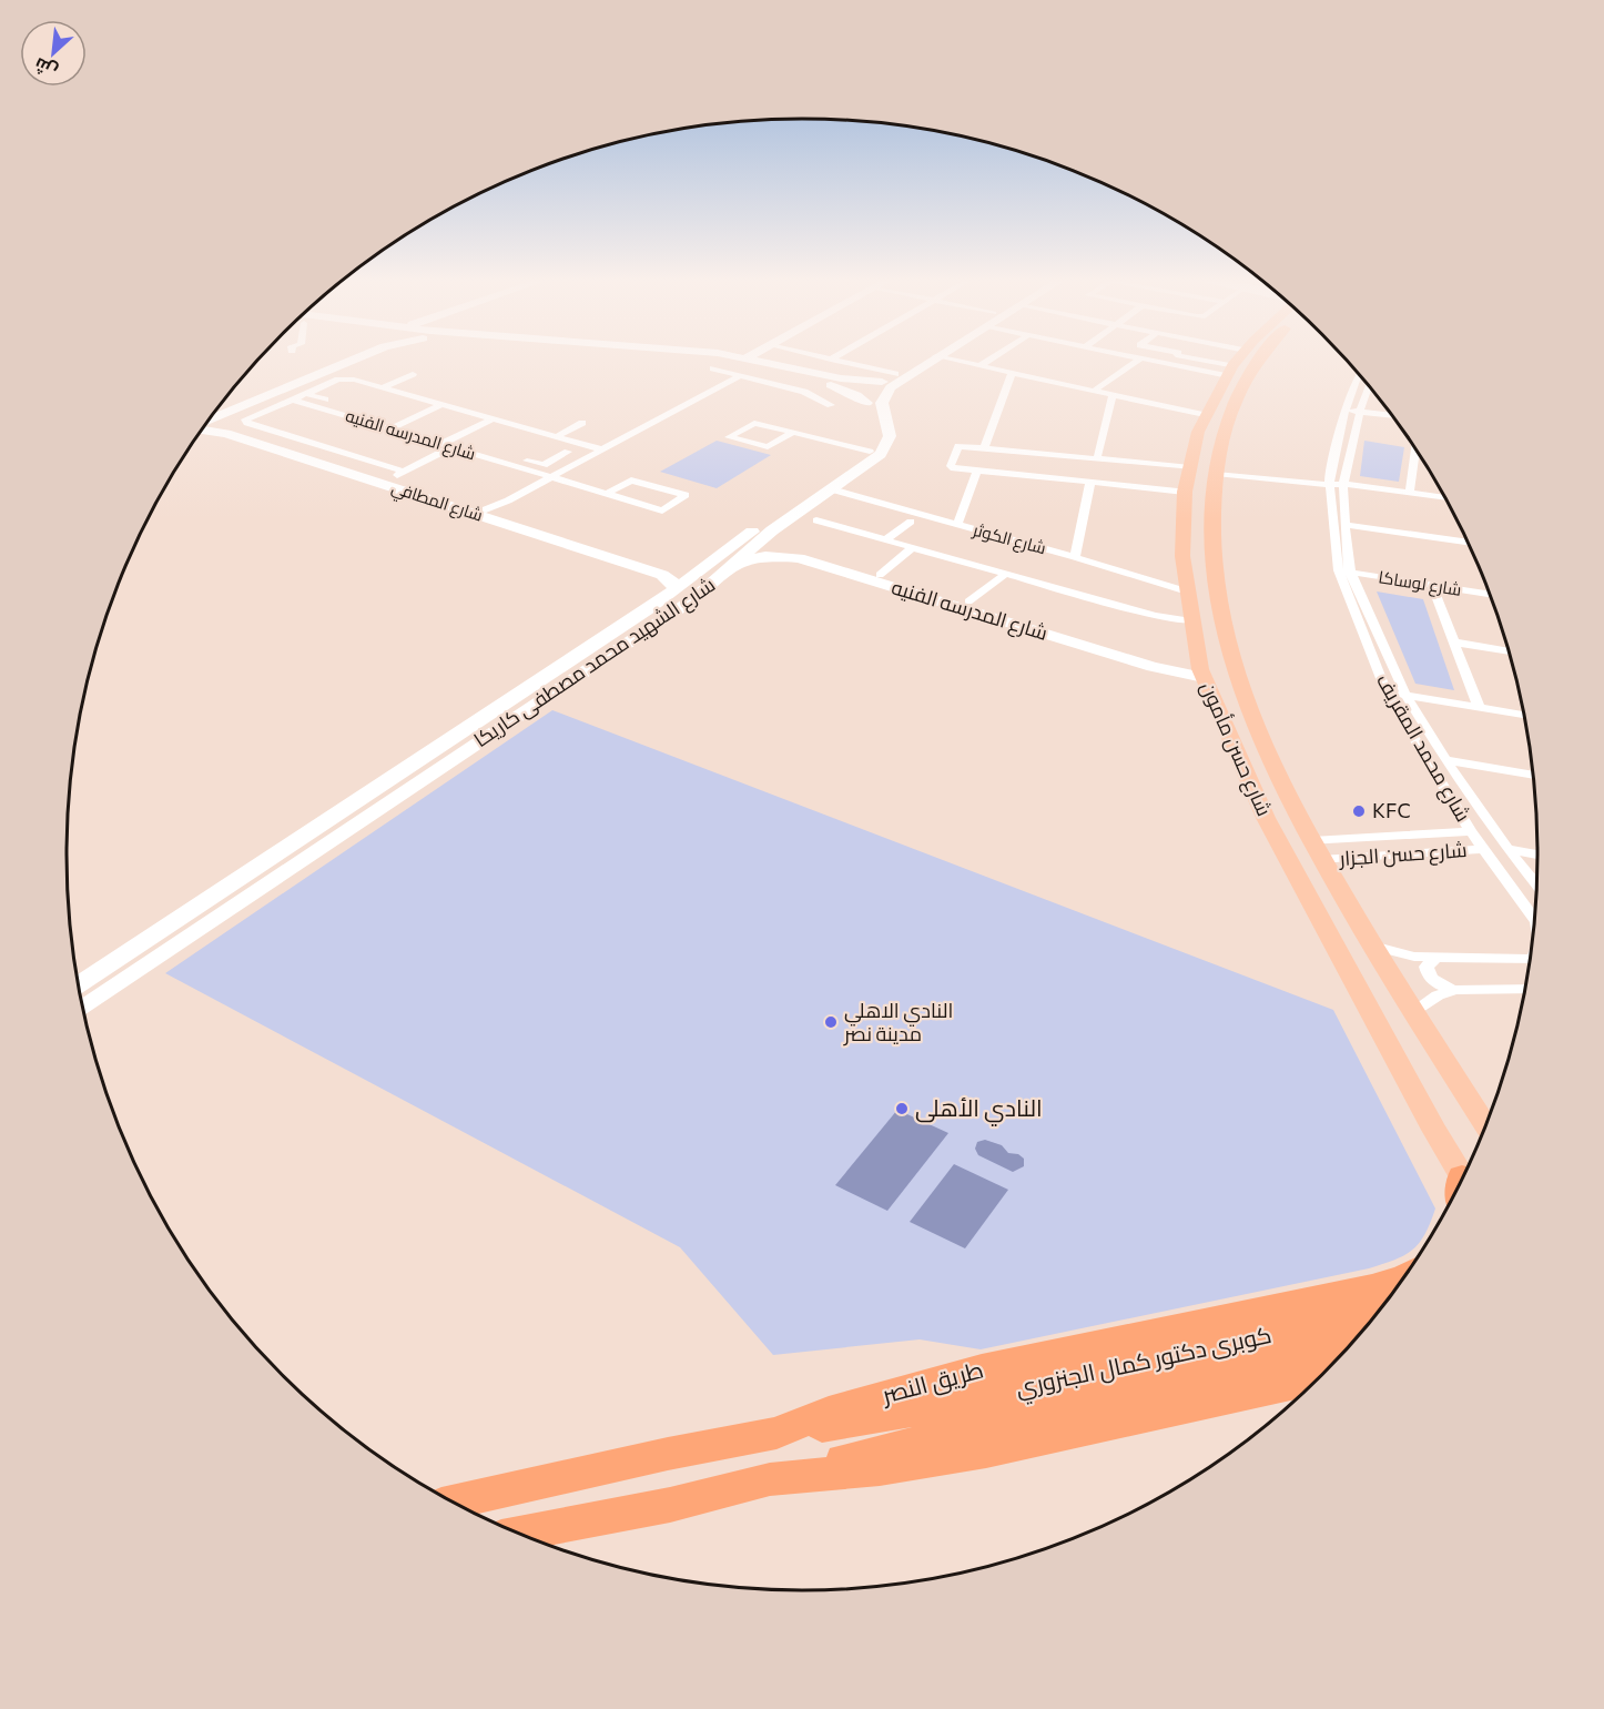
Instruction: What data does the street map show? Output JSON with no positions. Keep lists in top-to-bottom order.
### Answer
{
  "streets": {
    "highway": ["كوبرى دكتور كمال الجنزوري", "طريق النصر"],
    "main road": ["شارع حسن مأمون"],
    "street": [
      "شارع المدرسه الفنيه",
      "شارع المطافي",
      "شارع الكوثر",
      "شارع لوساكا",
      "شارع الشهيد محمد مصطفى كاريكا",
      "شارع محمد المقريف",
      "شارع حسن الجزار"
    ]
  },
  "crossings": [
    ["شارع المدرسه الفنيه", "شارع المطافي"],
    ["شارع المدرسه الفنيه", "شارع الشهيد محمد مصطفى كاريكا"],
    ["شارع المدرسه الفنيه", "شارع حسن مأمون"],
    ["شارع المطافي", "شارع الشهيد محمد مصطفى كاريكا"],
    ["شارع الكوثر", "شارع الشهيد محمد مصطفى كاريكا"],
    ["شارع الكوثر", "شارع حسن مأمون"],
    ["شارع لوساكا", "شارع محمد المقريف"],
    ["شارع محمد المقريف", "شارع حسن الجزار"],
    ["شارع حسن مأمون", "شارع حسن الجزار"],
    ["كوبرى دكتور كمال الجنزوري", "طريق النصر"]
  ],
  "places": ["KFC", "النادي الاهلي مدينة نصر", "النادي الأهلى"],
  "north": "bottom left"
}
